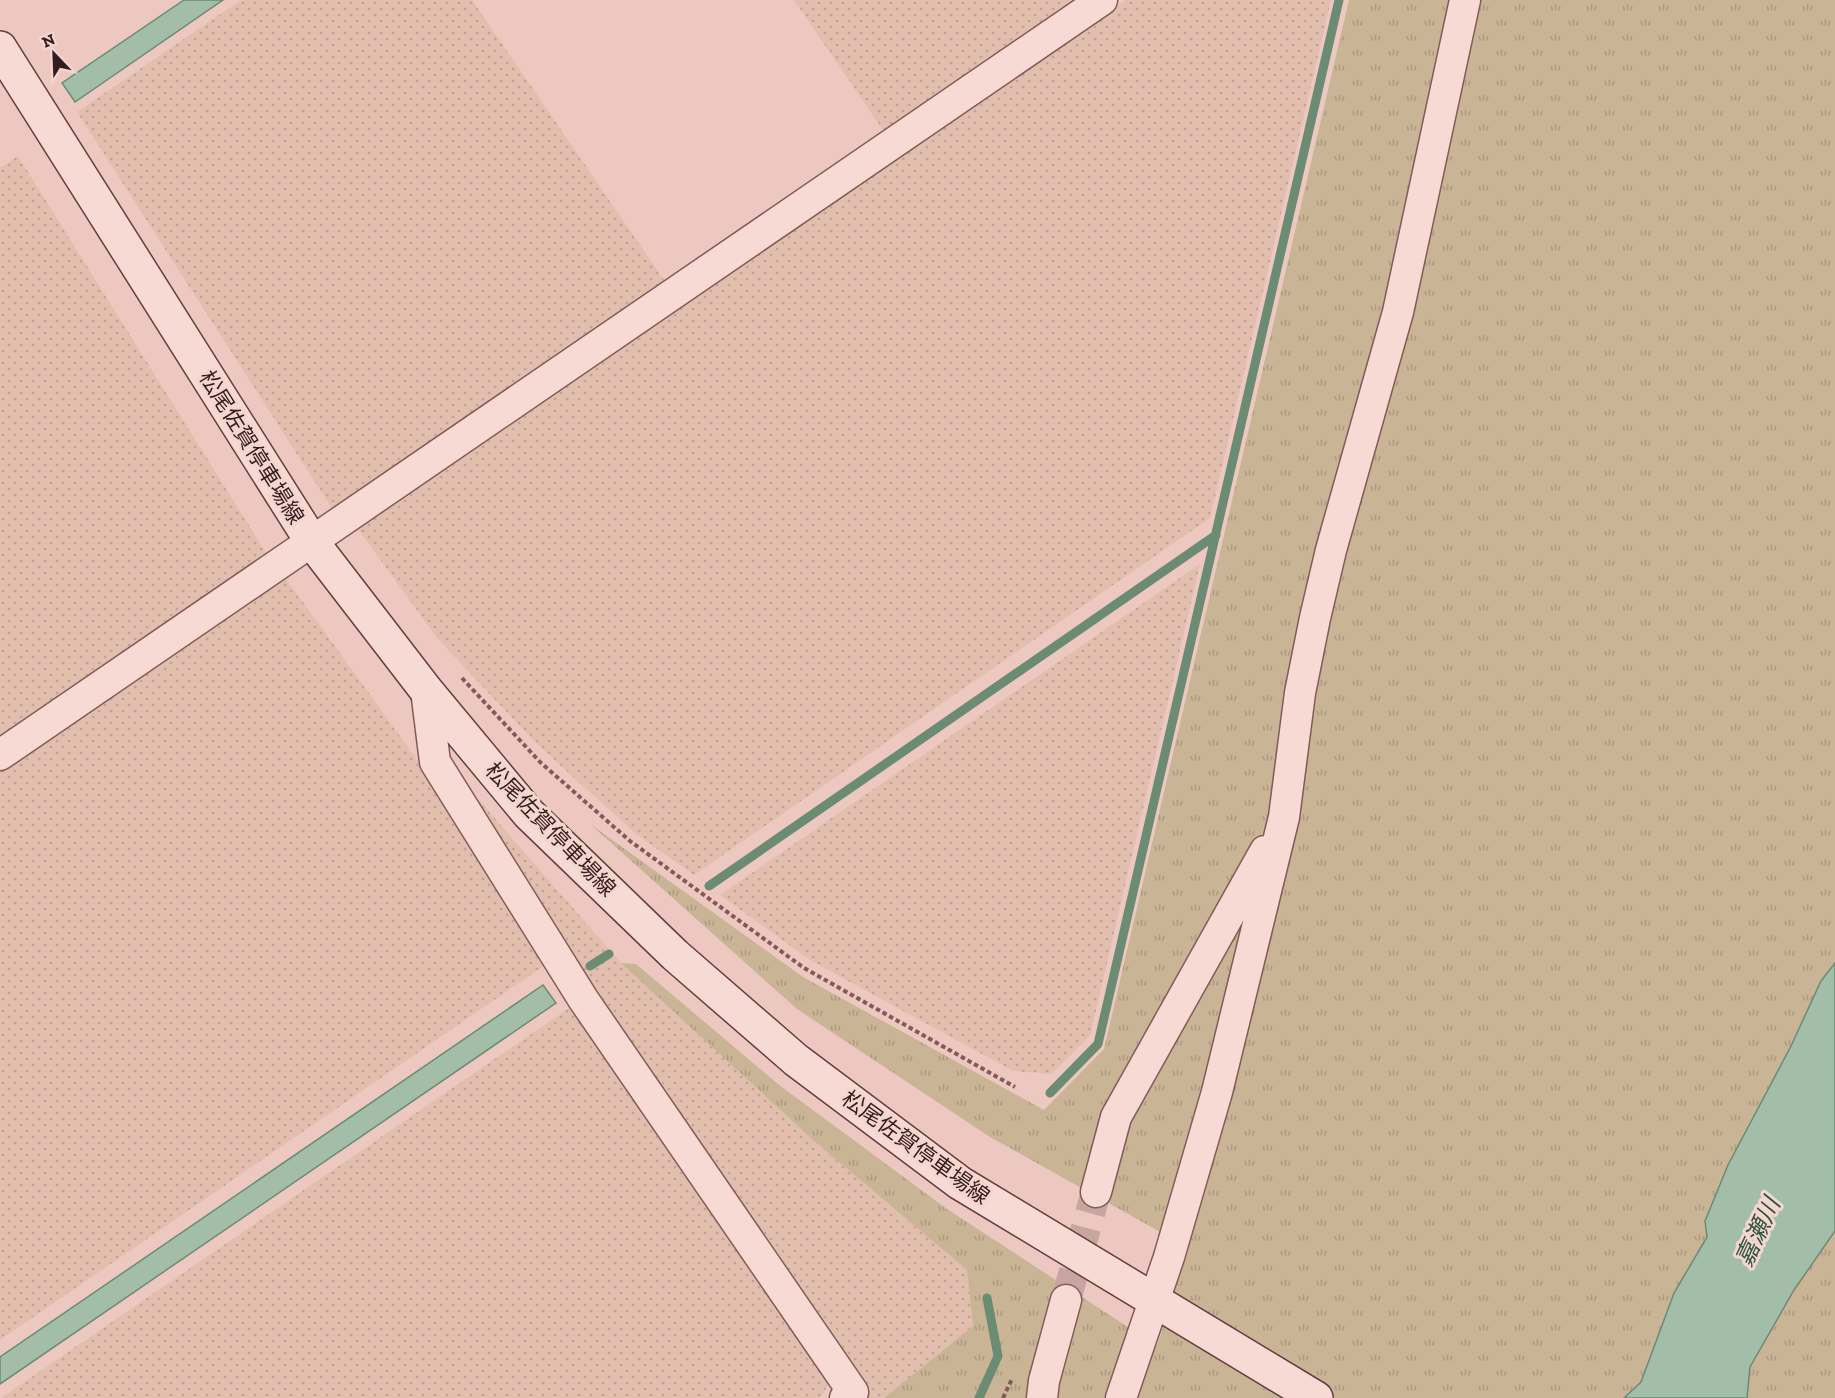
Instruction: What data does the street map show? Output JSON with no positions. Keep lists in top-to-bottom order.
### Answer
{
  "streets": {
    "main road": ["松尾佐賀停車場線"]
  },
  "water": ["嘉瀬川"],
  "north": "top left"
}
